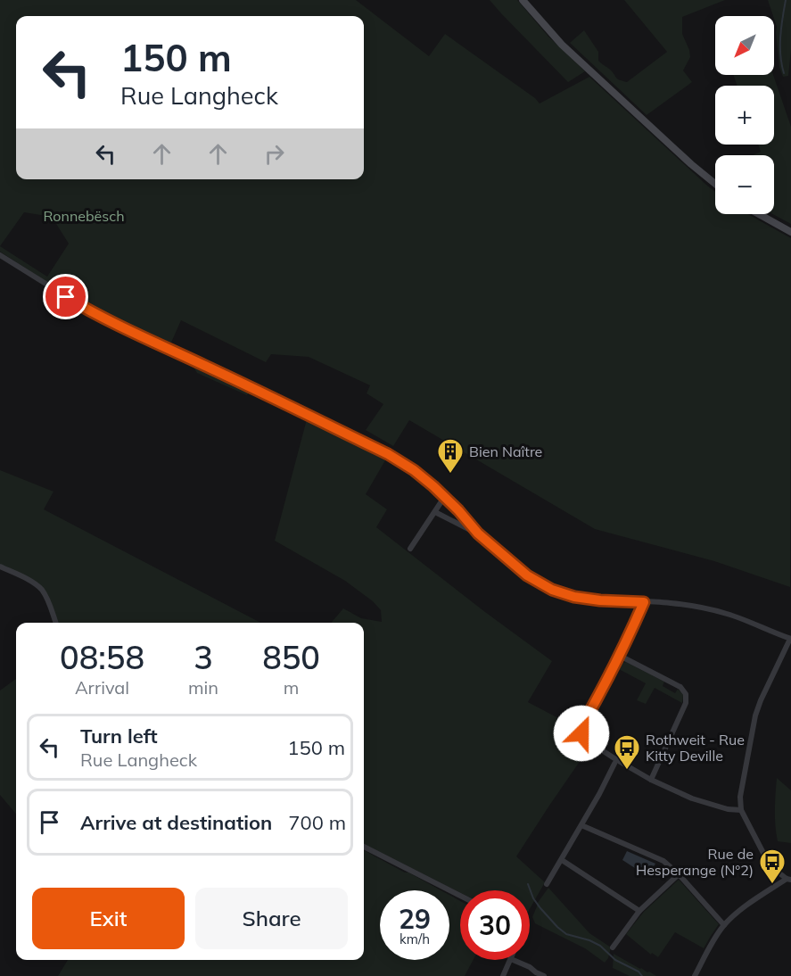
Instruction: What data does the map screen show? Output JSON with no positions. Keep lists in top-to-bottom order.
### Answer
{
  "parks": ["Ronnebësch"],
  "places": {
    "building": ["Bien Naître"],
    "bus stop": ["Rothweit - Rue Kitty Deville", "Rue de Hesperange (N°2)"]
  },
  "north": "bottom left",
  "page": {
    "map_buttons": ["+", "−"],
    "turn": ["150 m", "Rue Langheck"],
    "eta": [
      "08:58",
      "Arrival",
      "3",
      "min",
      "850",
      "m"
    ],
    "list": [
      {
        "name": "Turn left",
        "note": "Rue Langheck",
        "value": "150 m"
      },
      {
        "name": "Arrive at destination",
        "value": "700 m"
      }
    ],
    "buttons": ["Exit", "Share"],
    "speed": "29 km/h",
    "limit": "30"
  }
}
